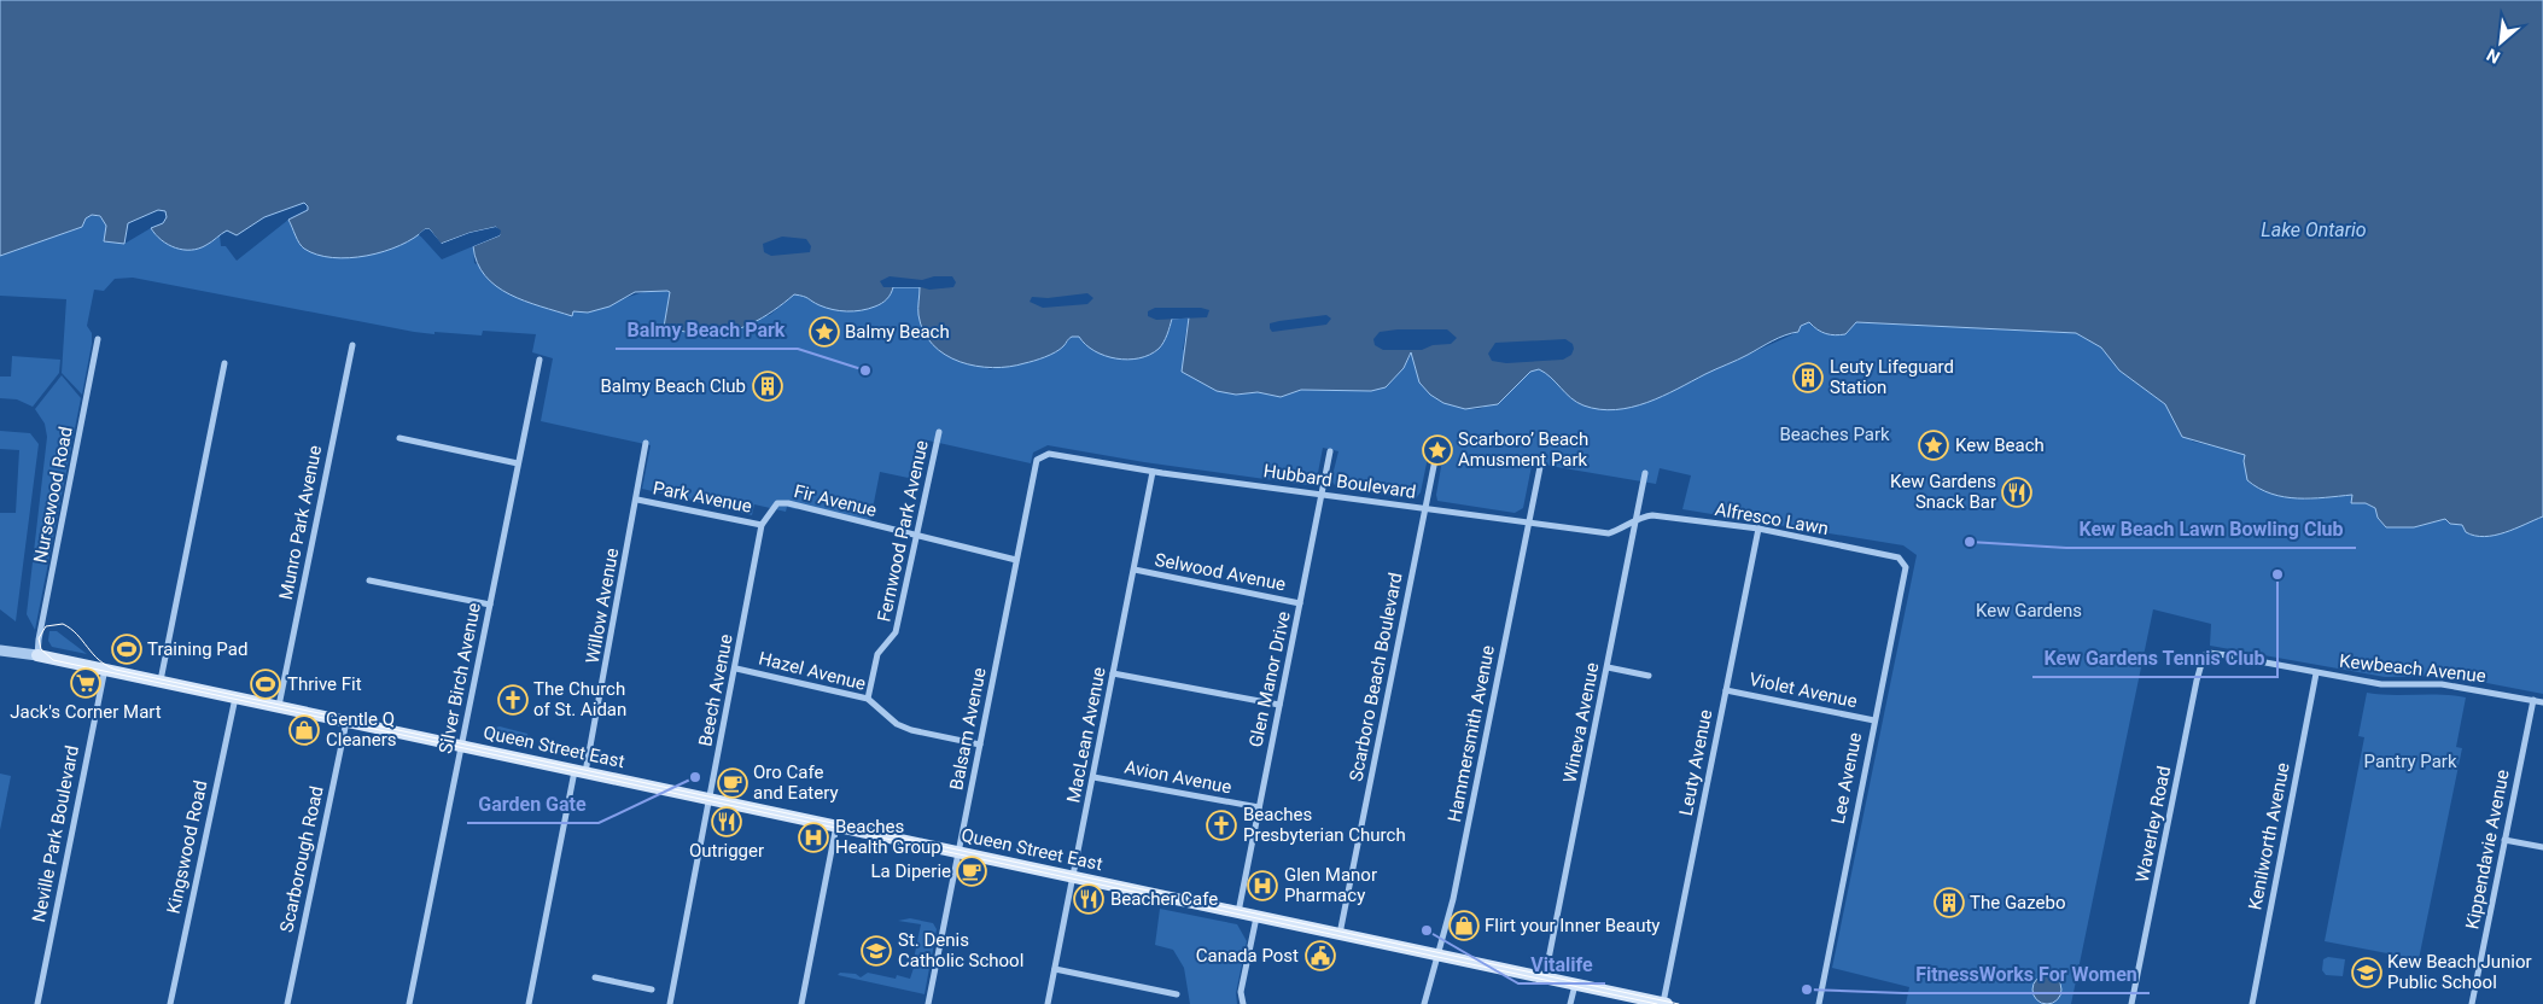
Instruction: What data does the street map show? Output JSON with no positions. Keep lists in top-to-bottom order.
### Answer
{
  "streets": {
    "main road": ["Queen Street East"],
    "street": [
      "Hubbard Boulevard",
      "Nursewood Road",
      "Park Avenue",
      "Fir Avenue",
      "Alfresco Lawn",
      "Munro Park Avenue",
      "Fernwood Park Avenue",
      "Selwood Avenue",
      "Willow Avenue",
      "Kewbeach Avenue",
      "Hazel Avenue",
      "Scarboro Beach Boulevard",
      "Silver Birch Avenue",
      "Glen Manor Drive",
      "Beech Avenue",
      "Violet Avenue",
      "Wineva Avenue",
      "Balsam Avenue",
      "Hammersmith Avenue",
      "MacLean Avenue",
      "Leuty Avenue",
      "Avion Avenue",
      "Lee Avenue",
      "Waverley Road",
      "Neville Park Boulevard",
      "Kenilworth Avenue",
      "Kingswood Road",
      "Kippendavie Avenue",
      "Scarborough Road"
    ]
  },
  "crossings": [
    ["Hubbard Boulevard", "Alfresco Lawn"],
    ["Hubbard Boulevard", "Scarboro Beach Boulevard"],
    ["Hubbard Boulevard", "Glen Manor Drive"],
    ["Hubbard Boulevard", "Wineva Avenue"],
    ["Hubbard Boulevard", "Balsam Avenue"],
    ["Hubbard Boulevard", "Hammersmith Avenue"],
    ["Hubbard Boulevard", "MacLean Avenue"],
    ["Nursewood Road", "Queen Street East"],
    ["Park Avenue", "Fir Avenue"],
    ["Park Avenue", "Willow Avenue"],
    ["Park Avenue", "Beech Avenue"],
    ["Fir Avenue", "Fernwood Park Avenue"],
    ["Fir Avenue", "Beech Avenue"],
    ["Fir Avenue", "Balsam Avenue"],
    ["Alfresco Lawn", "Wineva Avenue"],
    ["Alfresco Lawn", "Leuty Avenue"],
    ["Alfresco Lawn", "Lee Avenue"],
    ["Munro Park Avenue", "Queen Street East"],
    ["Fernwood Park Avenue", "Hazel Avenue"],
    ["Selwood Avenue", "Glen Manor Drive"],
    ["Selwood Avenue", "MacLean Avenue"],
    ["Willow Avenue", "Queen Street East"],
    ["Kewbeach Avenue", "Waverley Road"],
    ["Kewbeach Avenue", "Kenilworth Avenue"],
    ["Kewbeach Avenue", "Kippendavie Avenue"],
    ["Hazel Avenue", "Beech Avenue"],
    ["Hazel Avenue", "Balsam Avenue"],
    ["Scarboro Beach Boulevard", "Queen Street East"],
    ["Silver Birch Avenue", "Queen Street East"],
    ["Glen Manor Drive", "Queen Street East"],
    ["Glen Manor Drive", "Avion Avenue"],
    ["Beech Avenue", "Queen Street East"],
    ["Violet Avenue", "Leuty Avenue"],
    ["Violet Avenue", "Lee Avenue"],
    ["Wineva Avenue", "Queen Street East"],
    ["Balsam Avenue", "Queen Street East"],
    ["Hammersmith Avenue", "Queen Street East"],
    ["MacLean Avenue", "Queen Street East"],
    ["MacLean Avenue", "Avion Avenue"],
    ["Queen Street East", "Leuty Avenue"],
    ["Queen Street East", "Neville Park Boulevard"],
    ["Queen Street East", "Kingswood Road"],
    ["Queen Street East", "Scarborough Road"]
  ],
  "water": ["Lake Ontario"],
  "parks": ["Beaches Park", "Kew Gardens", "Pantry Park"],
  "places": {
    "place": ["Balmy Beach", "Kew Beach", "Scarboro’ Beach Amusment Park"],
    "other": [
      "Balmy Beach Park",
      "Kew Beach Lawn Bowling Club",
      "Kew Gardens Tennis Club",
      "Garden Gate",
      "Vitalife",
      "FitnessWorks For Women"
    ],
    "building": ["Leuty Lifeguard Station", "Balmy Beach Club", "The Gazebo"],
    "restaurant": ["Kew Gardens Snack Bar", "Outrigger", "Beacher Cafe"],
    "sports": ["Training Pad", "Thrive Fit"],
    "supermarket": ["Jack's Corner Mart"],
    "church": ["The Church of St. Aidan", "Beaches Presbyterian Church"],
    "shop": ["Gentle Q Cleaners", "Flirt your Inner Beauty"],
    "cafe": ["Oro Cafe and Eatery", "La Diperie"],
    "hospital": ["Beaches Health Group", "Glen Manor Pharmacy"],
    "school or university": ["St. Denis Catholic School", "Kew Beach Junior Public School"],
    "public building": ["Canada Post"]
  },
  "north": "bottom left"
}
